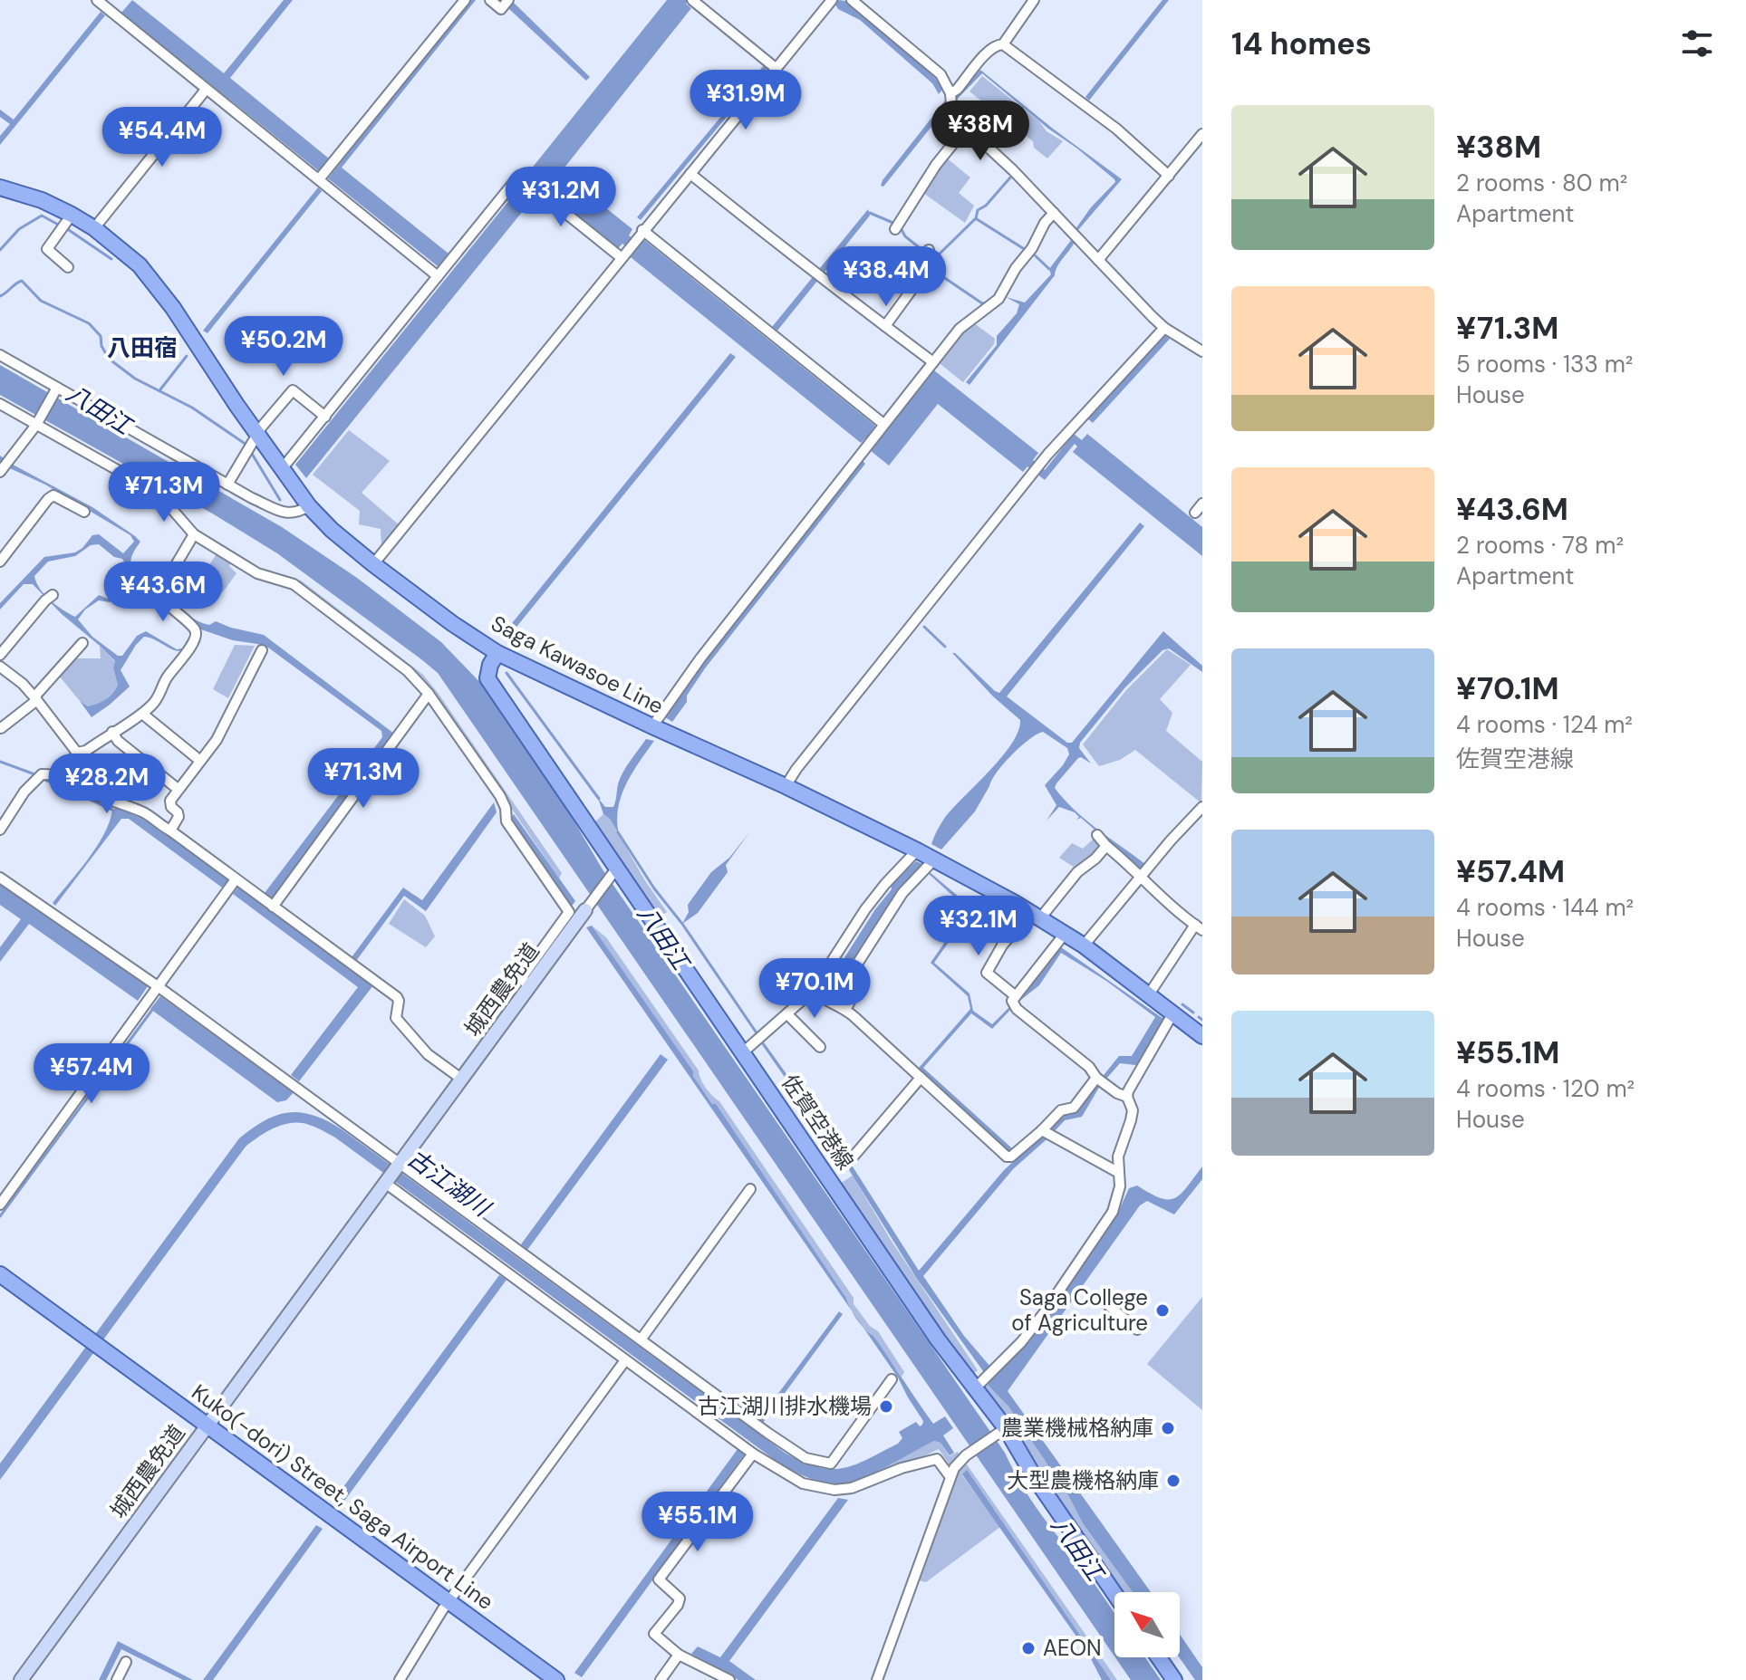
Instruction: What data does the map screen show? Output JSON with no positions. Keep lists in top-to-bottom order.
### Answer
{
  "streets": {
    "main road": ["Saga Kawasoe Line", "佐賀空港線", "Kuko(-dori) Street, Saga Airport Line"],
    "street": ["城西農免道"]
  },
  "crossings": [
    ["Saga Kawasoe Line", "佐賀空港線"],
    ["城西農免道", "Kuko(-dori) Street, Saga Airport Line"]
  ],
  "districts": ["八田宿"],
  "water": ["八田江", "古江湖川"],
  "places": [
    "Saga College of Agriculture",
    "古江湖川排水機場",
    "農業機械格納庫",
    "大型農機格納庫",
    "AEON"
  ],
  "north": "top left",
  "page": {
    "heading": "14 homes",
    "price": [
      "¥31.9M",
      "¥38M",
      "¥54.4M",
      "¥31.2M",
      "¥38.4M",
      "¥50.2M",
      "¥71.3M",
      "¥43.6M",
      "¥71.3M",
      "¥28.2M",
      "¥32.1M",
      "¥70.1M",
      "¥57.4M",
      "¥55.1M"
    ],
    "list": [
      {
        "name": "¥38M",
        "note": "2 rooms · 80 m² · Apartment"
      },
      {
        "name": "¥71.3M",
        "note": "5 rooms · 133 m² · House"
      },
      {
        "name": "¥43.6M",
        "note": "2 rooms · 78 m² · Apartment"
      },
      {
        "name": "¥70.1M",
        "note": "4 rooms · 124 m² · 佐賀空港線"
      },
      {
        "name": "¥57.4M",
        "note": "4 rooms · 144 m² · House"
      },
      {
        "name": "¥55.1M",
        "note": "4 rooms · 120 m² · House"
      }
    ]
  }
}
